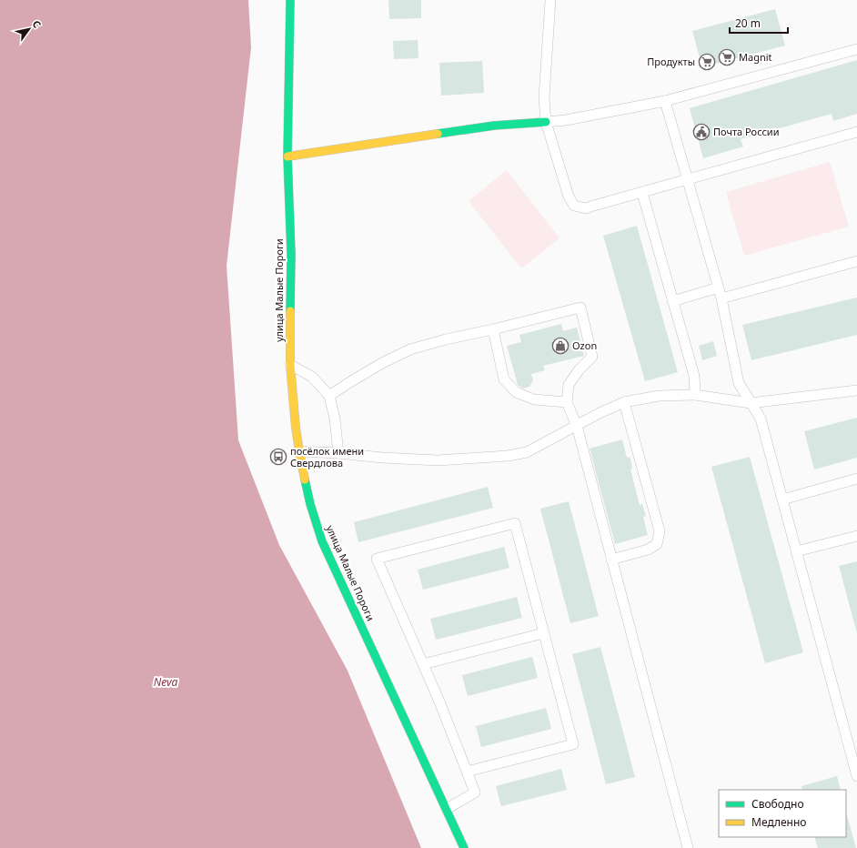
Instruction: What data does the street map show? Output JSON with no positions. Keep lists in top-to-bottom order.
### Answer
{
  "streets": {
    "street": ["улица Малые Пороги"]
  },
  "water": ["Neva"],
  "places": {
    "supermarket": ["Magnit", "Продукты"],
    "public building": ["Почта России"],
    "shop": ["Ozon"],
    "bus stop": ["посёлок имени Свердлова"]
  },
  "legend": ["Свободно", "Медленно"],
  "scale_bar": "20 m",
  "north": "top right"
}
